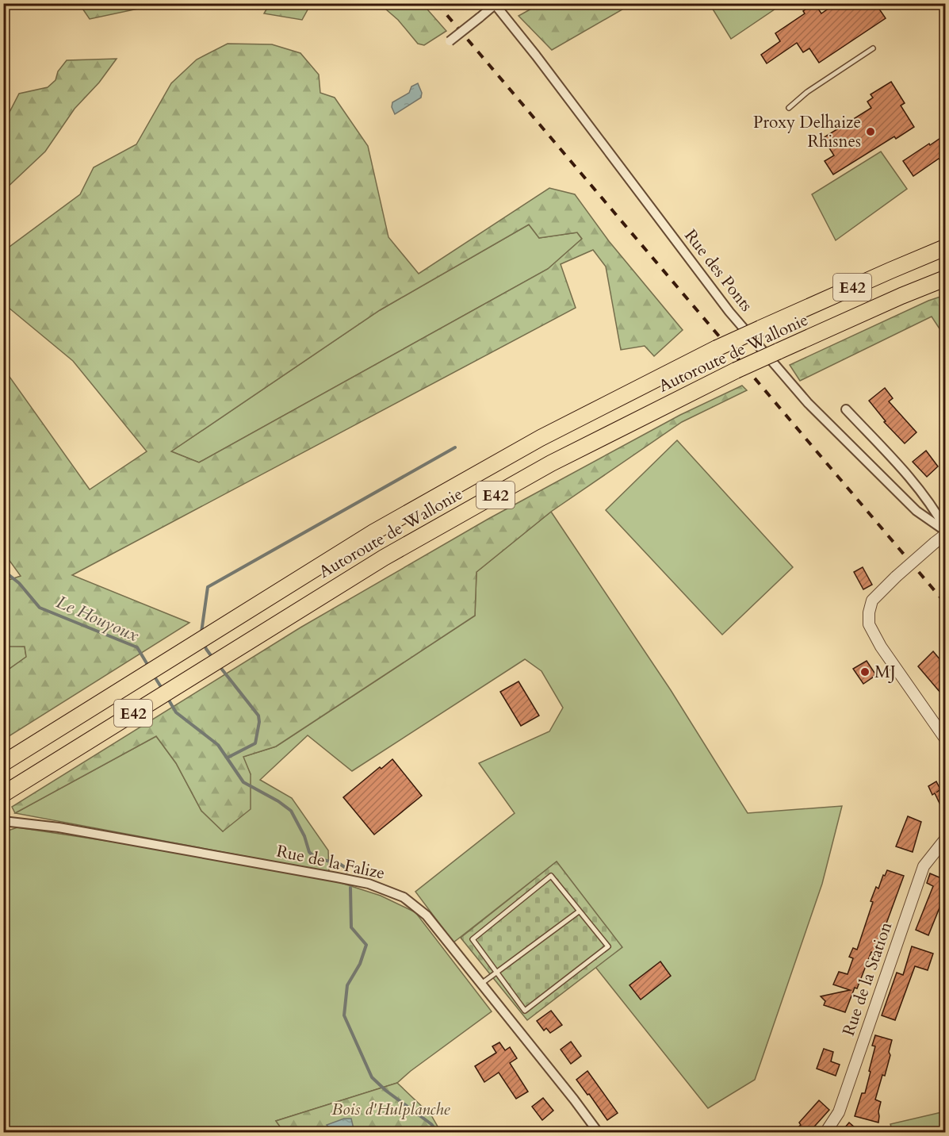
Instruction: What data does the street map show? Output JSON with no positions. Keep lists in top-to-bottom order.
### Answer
{
  "streets": {
    "highway": ["E42", "Autoroute de Wallonie"],
    "street": ["Rue des Ponts", "Rue de la Falize", "Rue de la Station"]
  },
  "water": ["Le Houyoux"],
  "parks": ["Bois d'Hulplanche"],
  "places": ["Proxy Delhaize Rhisnes", "MJ"]
}
